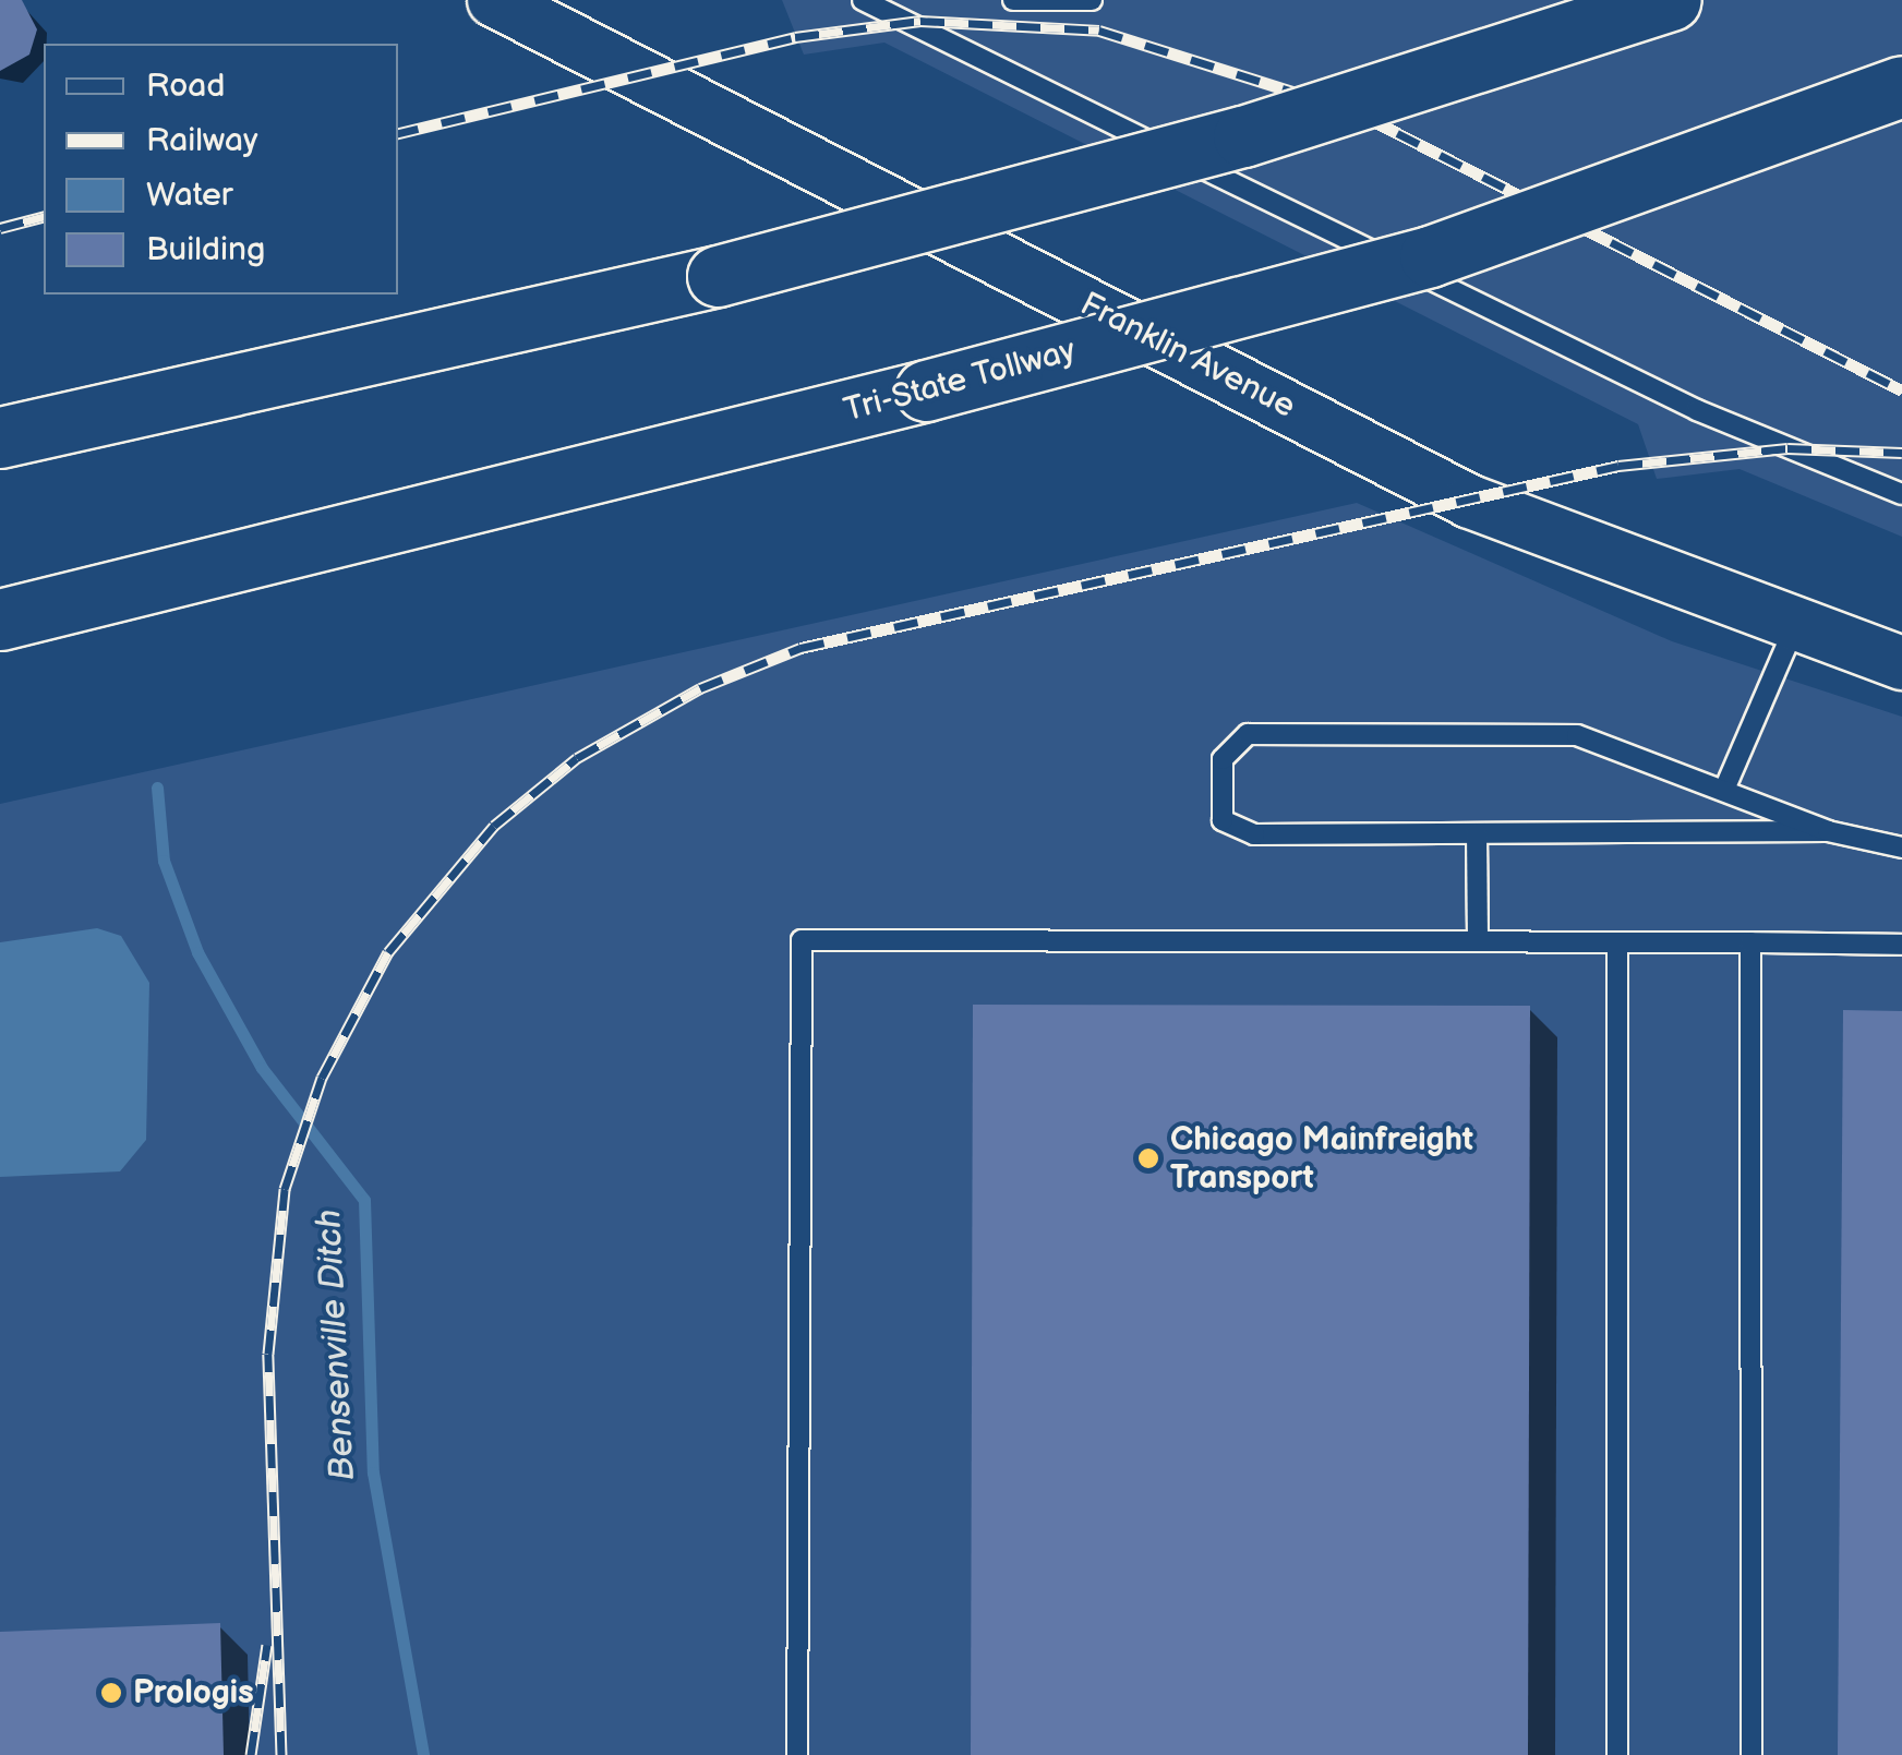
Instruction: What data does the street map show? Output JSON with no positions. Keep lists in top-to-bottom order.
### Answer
{
  "streets": {
    "highway": ["Tri-State Tollway"],
    "main road": ["Franklin Avenue"]
  },
  "water": ["Bensenville Ditch"],
  "places": ["Chicago Mainfreight Transport", "Prologis"],
  "legend": [
    "Road",
    "Railway",
    "Water",
    "Building"
  ]
}
